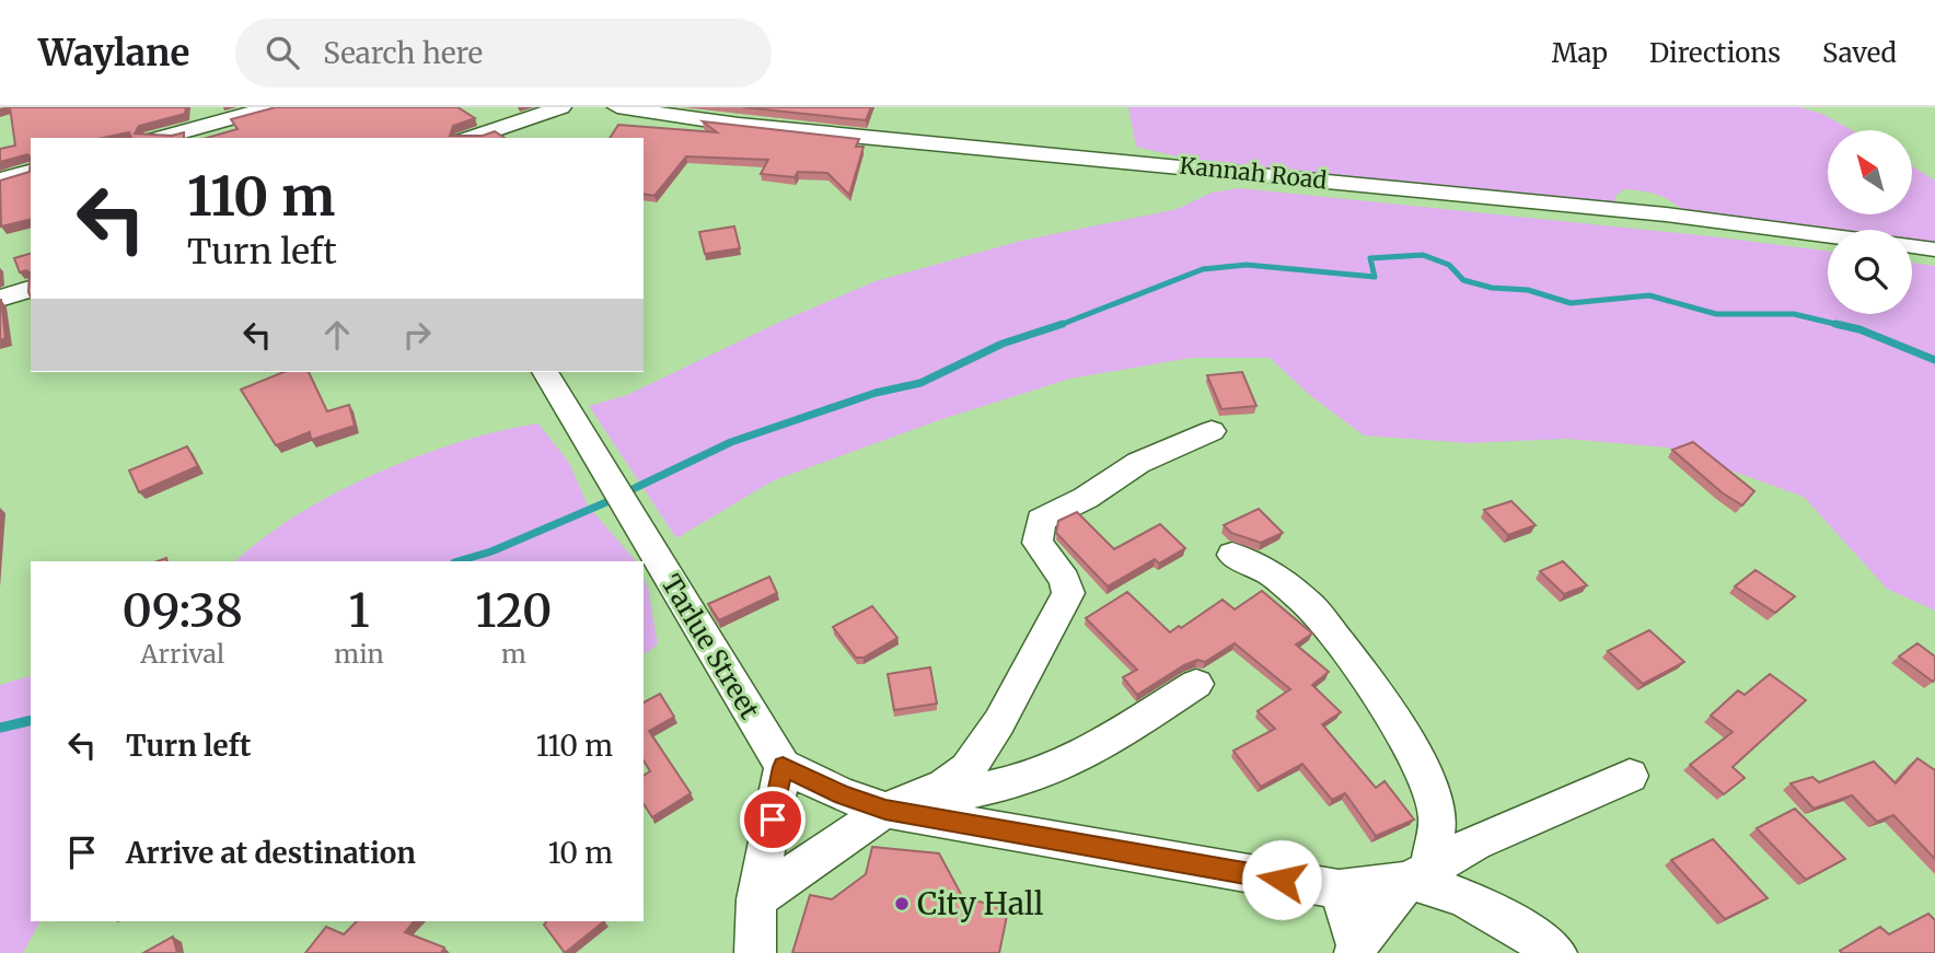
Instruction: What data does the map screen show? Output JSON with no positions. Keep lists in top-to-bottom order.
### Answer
{
  "streets": {
    "street": ["Kannah Road", "Tarlue Street"]
  },
  "places": ["City Hall"],
  "north": "top left",
  "page": {
    "header": "Waylane",
    "search": "Search here",
    "nav": ["Map", "Directions", "Saved"],
    "turn": ["110 m", "Turn left"],
    "eta": [
      "09:38",
      "Arrival",
      "1",
      "min",
      "120",
      "m"
    ],
    "list": [
      {
        "name": "Turn left",
        "value": "110 m"
      },
      {
        "name": "Arrive at destination",
        "value": "10 m"
      }
    ]
  }
}
